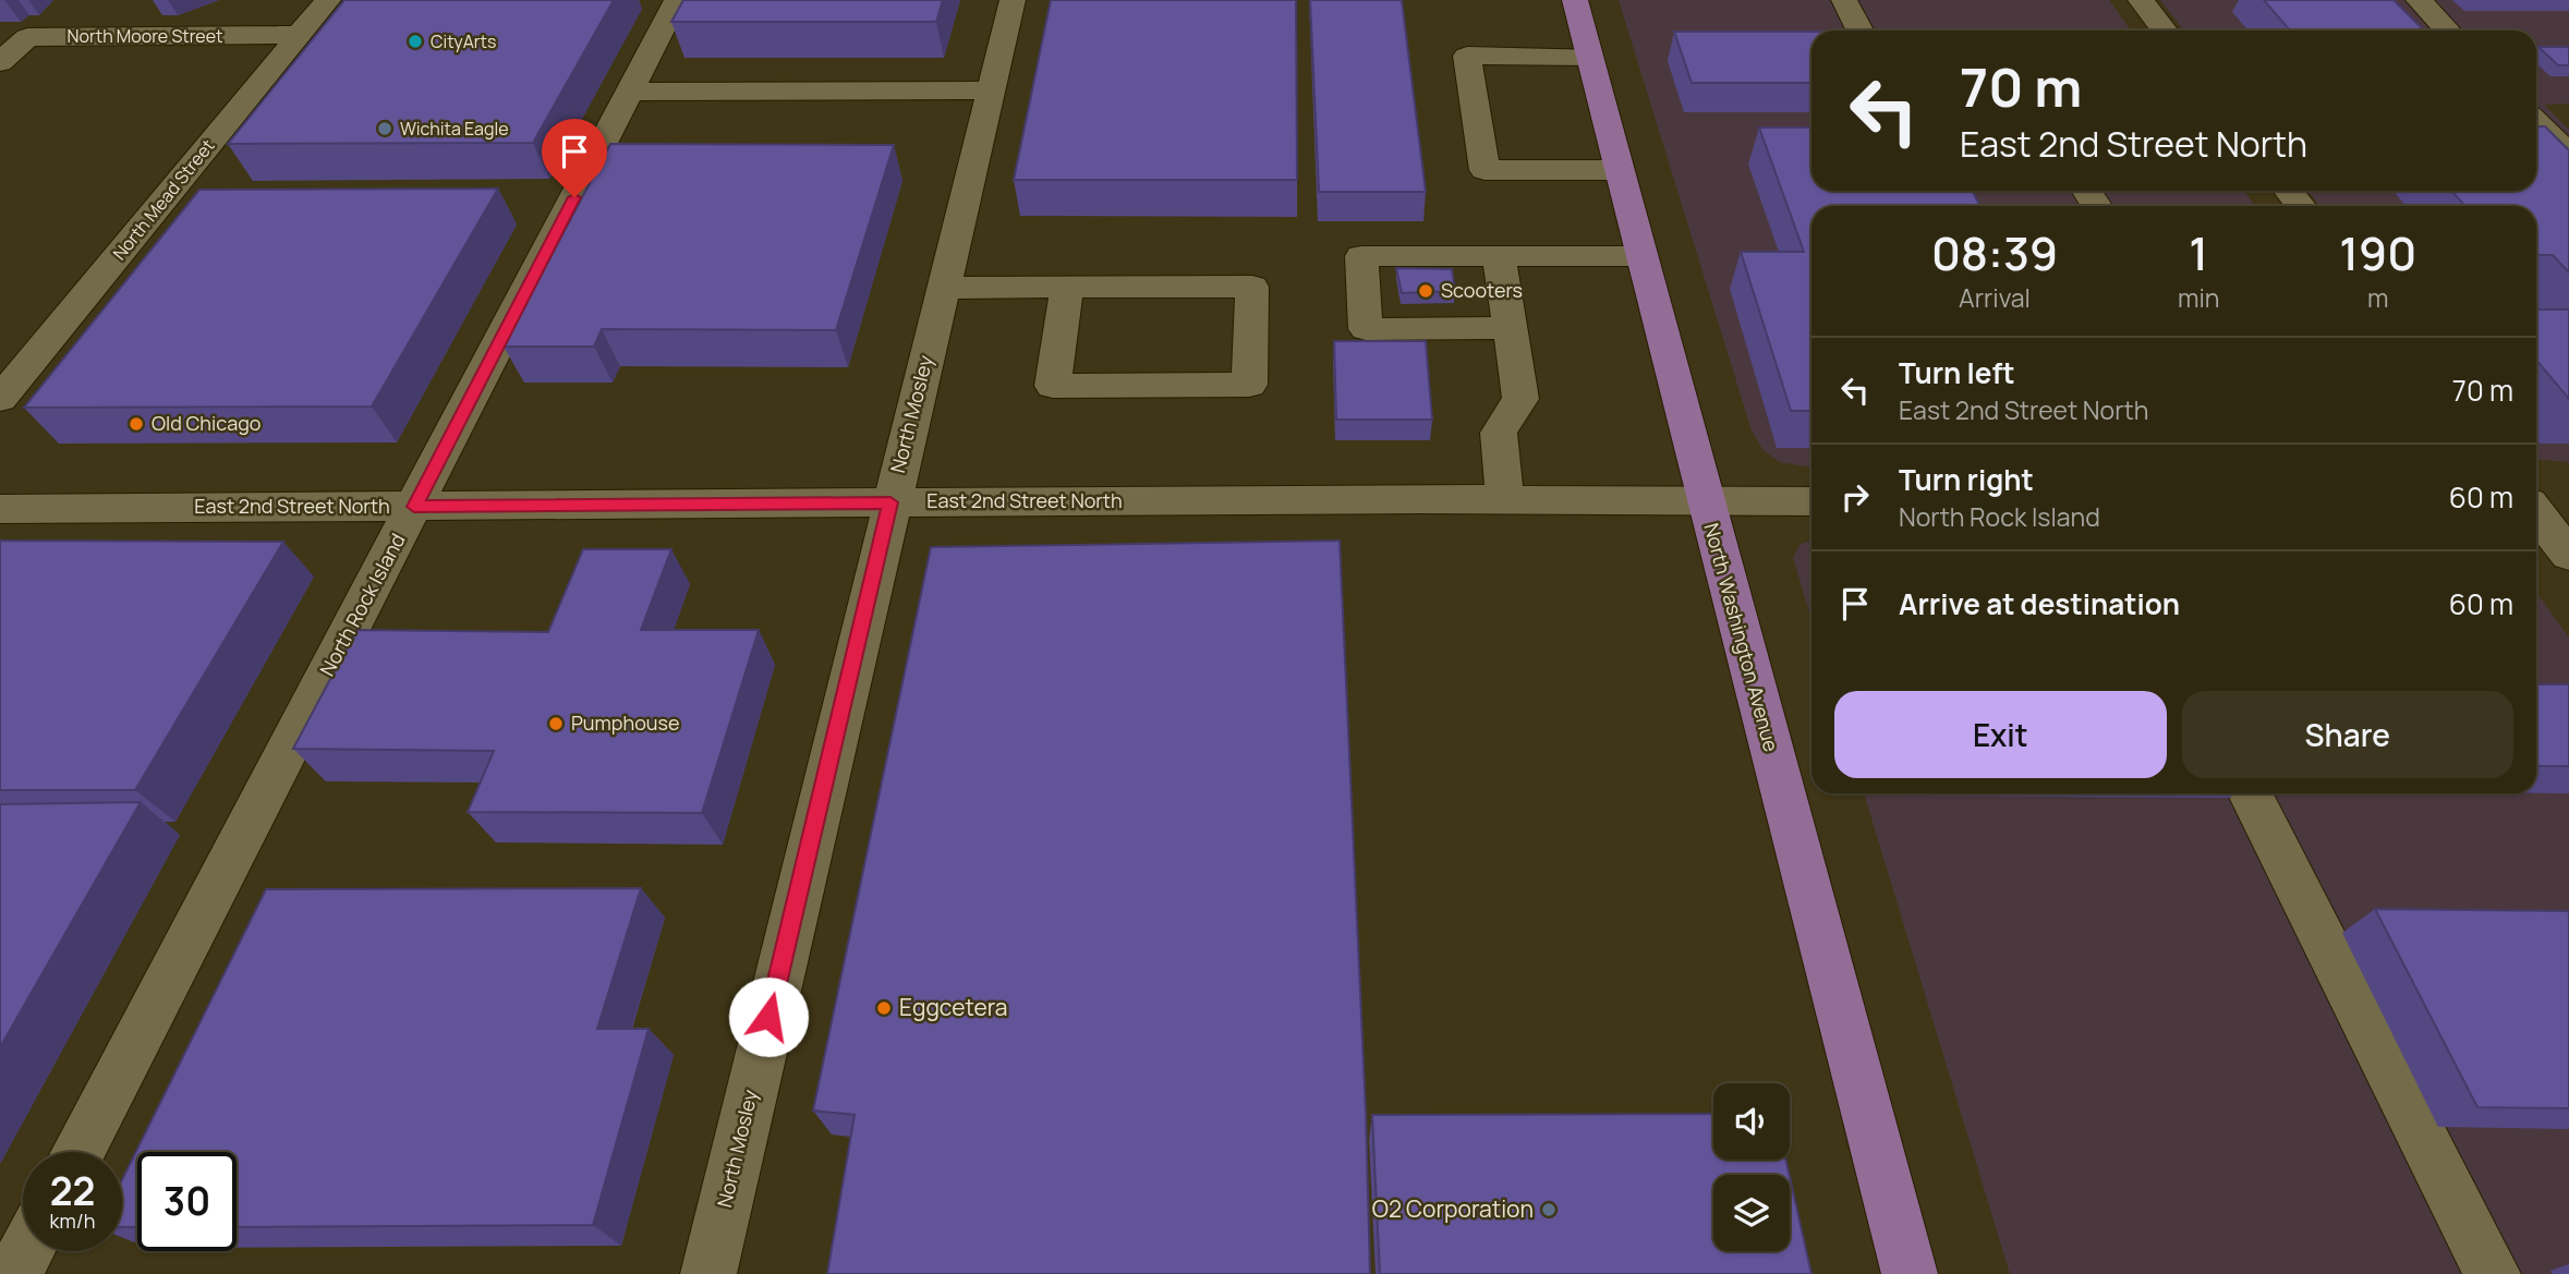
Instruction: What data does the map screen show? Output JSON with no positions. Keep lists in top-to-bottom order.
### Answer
{
  "streets": {
    "main road": ["North Washington Avenue"],
    "street": [
      "North Moore Street",
      "North Mead Street",
      "North Mosley",
      "East 2nd Street North",
      "North Rock Island"
    ]
  },
  "crossings": [
    ["North Moore Street", "North Mead Street"],
    ["North Mosley", "East 2nd Street North"],
    ["East 2nd Street North", "North Rock Island"],
    ["East 2nd Street North", "North Washington Avenue"]
  ],
  "places": [
    "CityArts",
    "Wichita Eagle",
    "Scooters",
    "Old Chicago",
    "Pumphouse",
    "Eggcetera",
    "O2 Corporation"
  ],
  "page": {
    "turn": ["70 m", "East 2nd Street North"],
    "eta": [
      "08:39",
      "Arrival",
      "1",
      "min",
      "190",
      "m"
    ],
    "list": [
      {
        "name": "Turn left",
        "note": "East 2nd Street North",
        "value": "70 m"
      },
      {
        "name": "Turn right",
        "note": "North Rock Island",
        "value": "60 m"
      },
      {
        "name": "Arrive at destination",
        "value": "60 m"
      }
    ],
    "buttons": ["Exit", "Share"],
    "speed": "22 km/h",
    "limit": "30"
  }
}
